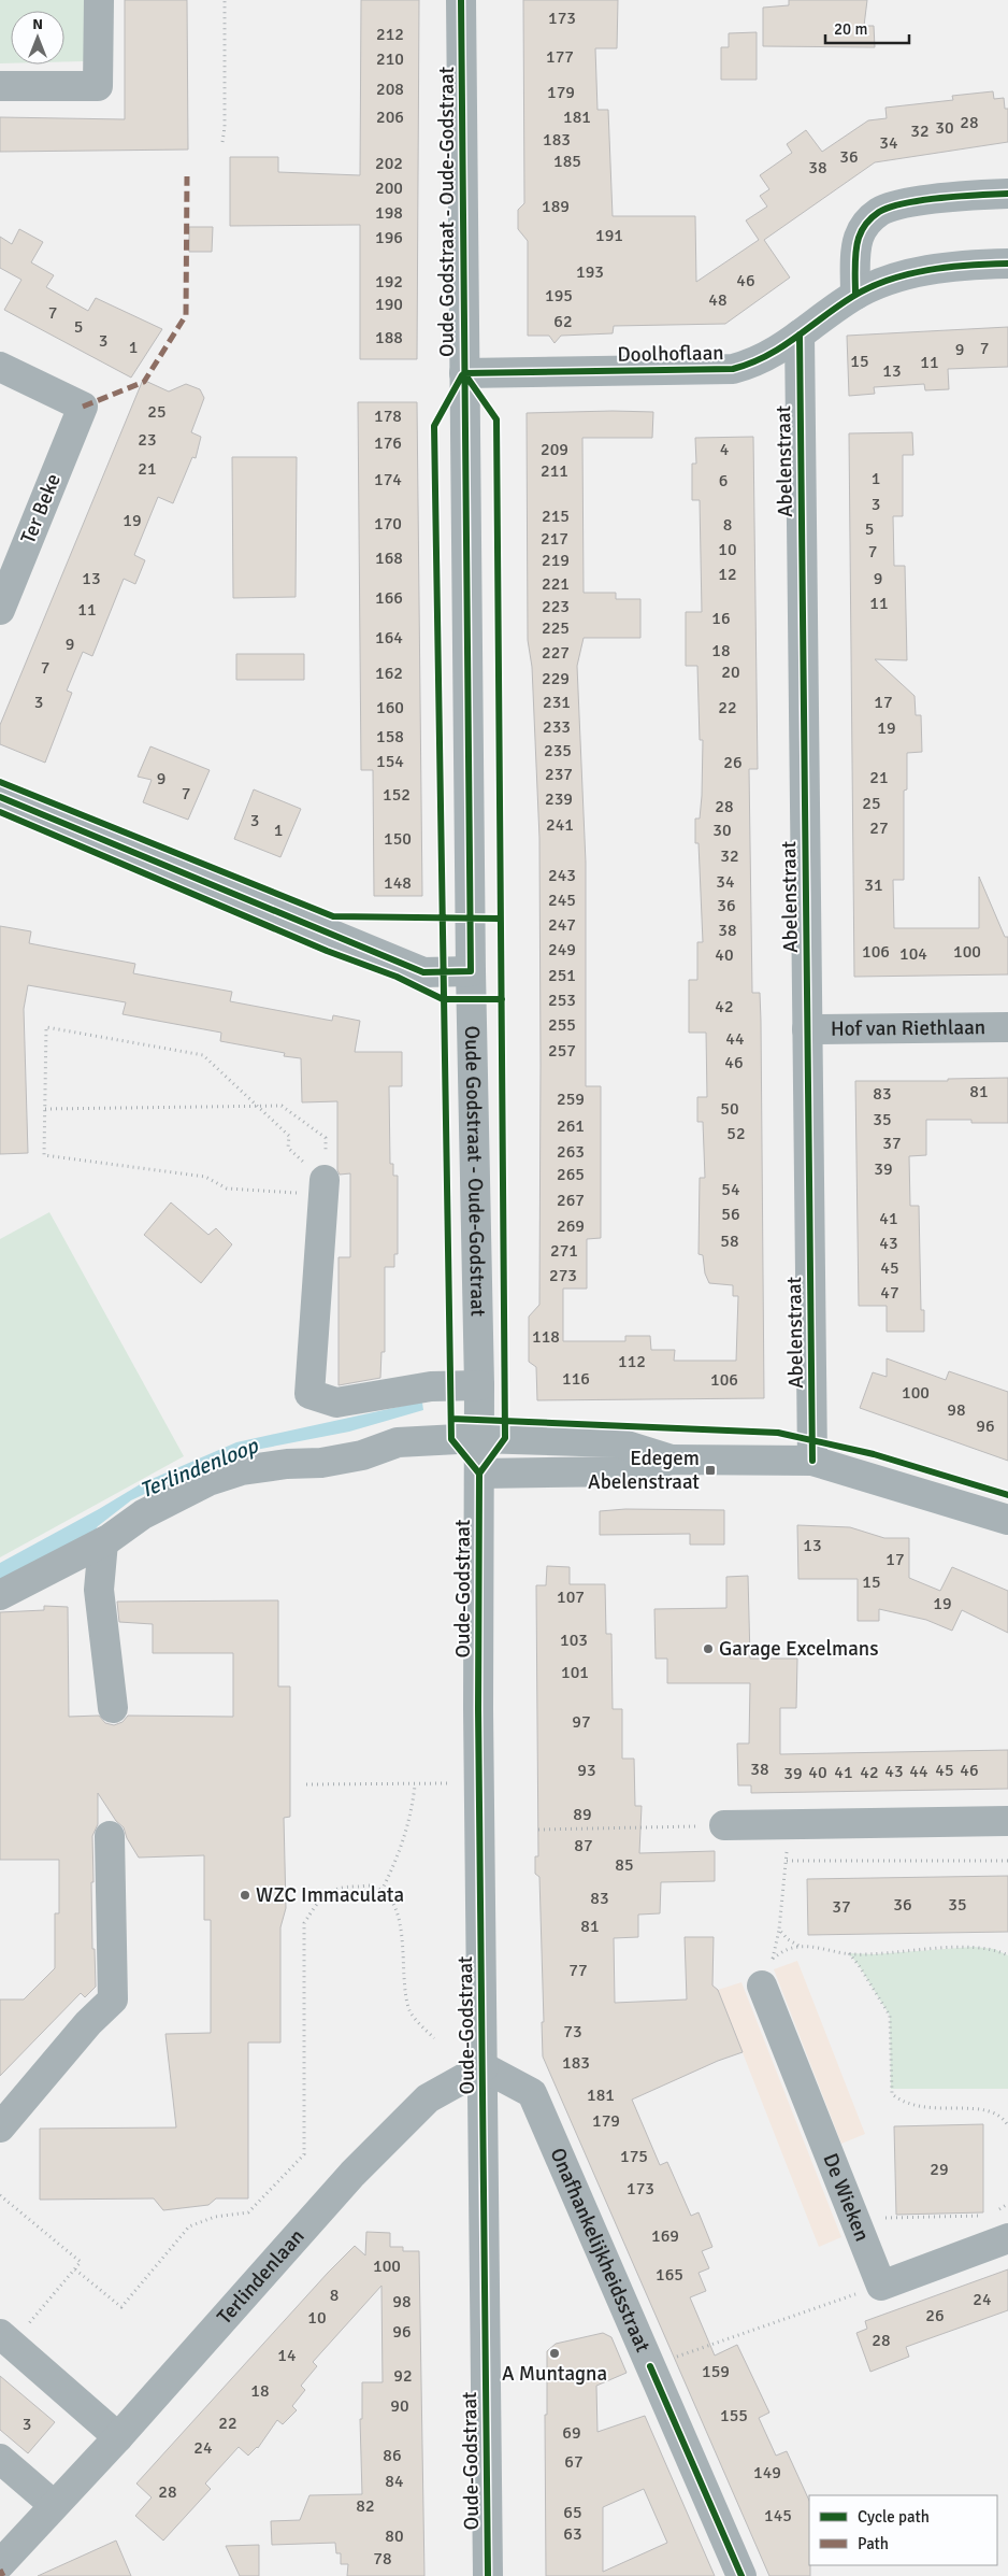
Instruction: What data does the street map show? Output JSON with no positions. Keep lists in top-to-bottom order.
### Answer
{
  "streets": {
    "street": [
      "Oude Godstraat - Oude-Godstraat",
      "Doolhoflaan",
      "Abelenstraat",
      "Ter Beke",
      "Hof van Riethlaan",
      "Oude-Godstraat",
      "De Wieken",
      "Onafhankelijkheidsstraat",
      "Terlindenlaan"
    ]
  },
  "crossings": [
    ["Oude Godstraat - Oude-Godstraat", "Doolhoflaan"],
    ["Oude Godstraat - Oude-Godstraat", "Oude-Godstraat"],
    ["Doolhoflaan", "Abelenstraat"],
    ["Abelenstraat", "Hof van Riethlaan"],
    ["Oude-Godstraat", "Onafhankelijkheidsstraat"],
    ["Oude-Godstraat", "Terlindenlaan"],
    ["Onafhankelijkheidsstraat", "Terlindenlaan"]
  ],
  "water": ["Terlindenloop"],
  "places": {
    "transit": ["Edegem Abelenstraat"],
    "other": ["Garage Excelmans", "WZC Immaculata", "A Muntagna"]
  },
  "house_numbers": [
    "173",
    "212",
    "177",
    "210",
    "208",
    "179",
    "206",
    "181",
    "28",
    "30",
    "32",
    "183",
    "34",
    "36",
    "185",
    "202",
    "38",
    "200",
    "189",
    "198",
    "191",
    "196",
    "193",
    "46",
    "192",
    "195",
    "48",
    "190",
    "7",
    "62",
    "5",
    "188",
    "3",
    "1",
    "7",
    "9",
    "15",
    "11",
    "13",
    "25",
    "178",
    "23",
    "176",
    "209",
    "4",
    "21",
    "211",
    "1",
    "174",
    "6",
    "3",
    "215",
    "19",
    "170",
    "8",
    "5",
    "217",
    "10",
    "7",
    "168",
    "219",
    "12",
    "13",
    "9",
    "221",
    "166",
    "11",
    "223",
    "11",
    "16",
    "225",
    "164",
    "9",
    "18",
    "227",
    "7",
    "20",
    "162",
    "229",
    "3",
    "231",
    "17",
    "160",
    "22",
    "233",
    "19",
    "158",
    "235",
    "154",
    "26",
    "237",
    "21",
    "9",
    "7",
    "152",
    "239",
    "25",
    "28",
    "3",
    "241",
    "27",
    "1",
    "30",
    "150",
    "32",
    "243",
    "34",
    "148",
    "31",
    "245",
    "36",
    "247",
    "38",
    "249",
    "106",
    "100",
    "104",
    "40",
    "251",
    "253",
    "42",
    "255",
    "44",
    "257",
    "46",
    "81",
    "83",
    "259",
    "50",
    "35",
    "261",
    "52",
    "37",
    "263",
    "39",
    "265",
    "54",
    "267",
    "56",
    "41",
    "269",
    "58",
    "43",
    "271",
    "45",
    "273",
    "47",
    "118",
    "112",
    "116",
    "106",
    "100",
    "98",
    "96",
    "13",
    "17",
    "15",
    "107",
    "19",
    "103",
    "101",
    "97",
    "38",
    "93",
    "45",
    "46",
    "43",
    "44",
    "40",
    "41",
    "42",
    "39",
    "89",
    "87",
    "85",
    "83",
    "36",
    "35",
    "37",
    "81",
    "77",
    "73",
    "183",
    "181",
    "179",
    "175",
    "29",
    "173",
    "169",
    "100",
    "165",
    "8",
    "24",
    "98",
    "26",
    "10",
    "96",
    "28",
    "14",
    "159",
    "92",
    "18",
    "90",
    "155",
    "22",
    "3",
    "69",
    "24",
    "86",
    "67",
    "149",
    "84",
    "28",
    "82",
    "65",
    "145",
    "63",
    "80",
    "78"
  ],
  "legend": ["Cycle path", "Path"],
  "scale_bar": "20 m",
  "north": "top"
}
